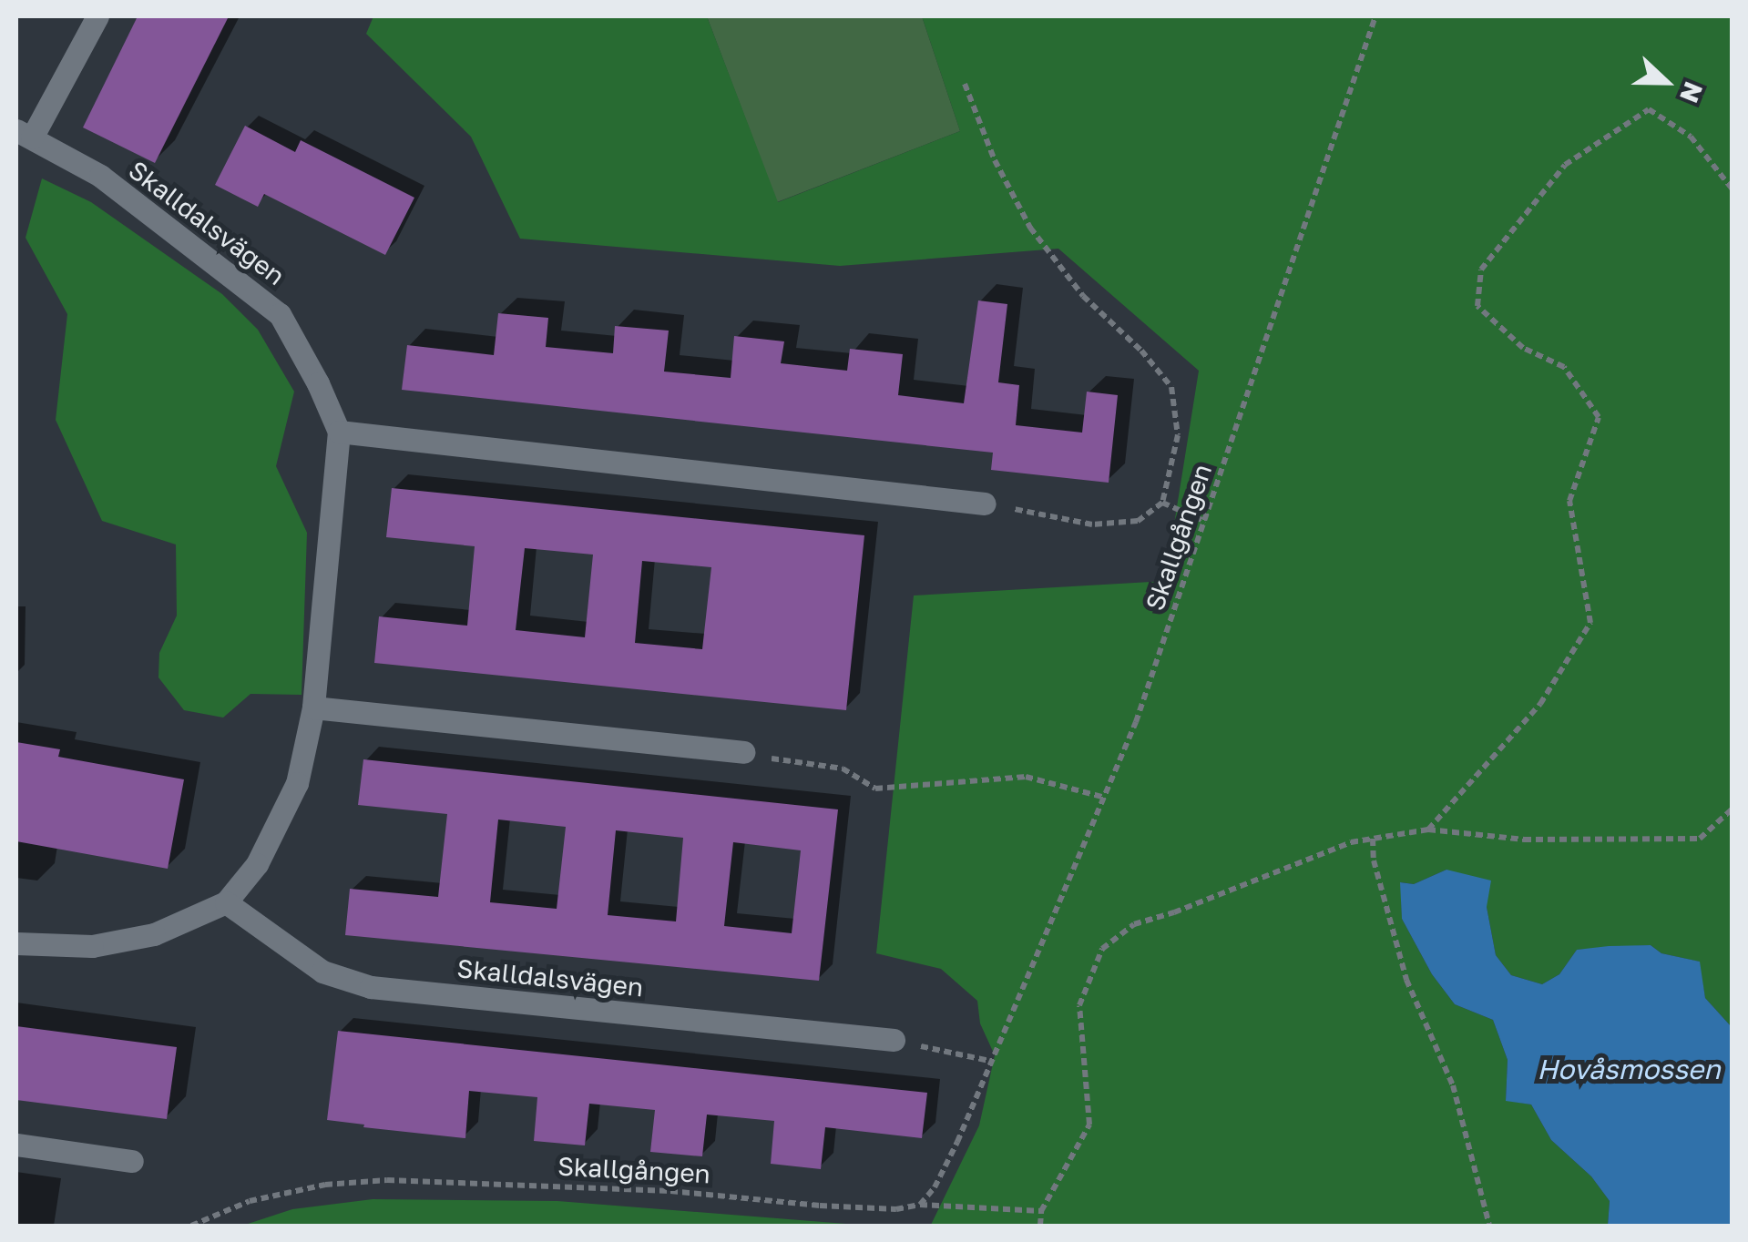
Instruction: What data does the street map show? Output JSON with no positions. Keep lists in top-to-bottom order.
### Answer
{
  "streets": {
    "street": ["Skalldalsvägen"],
    "path": ["Skallgången"]
  },
  "water": ["Hovåsmossen"],
  "north": "right"
}
